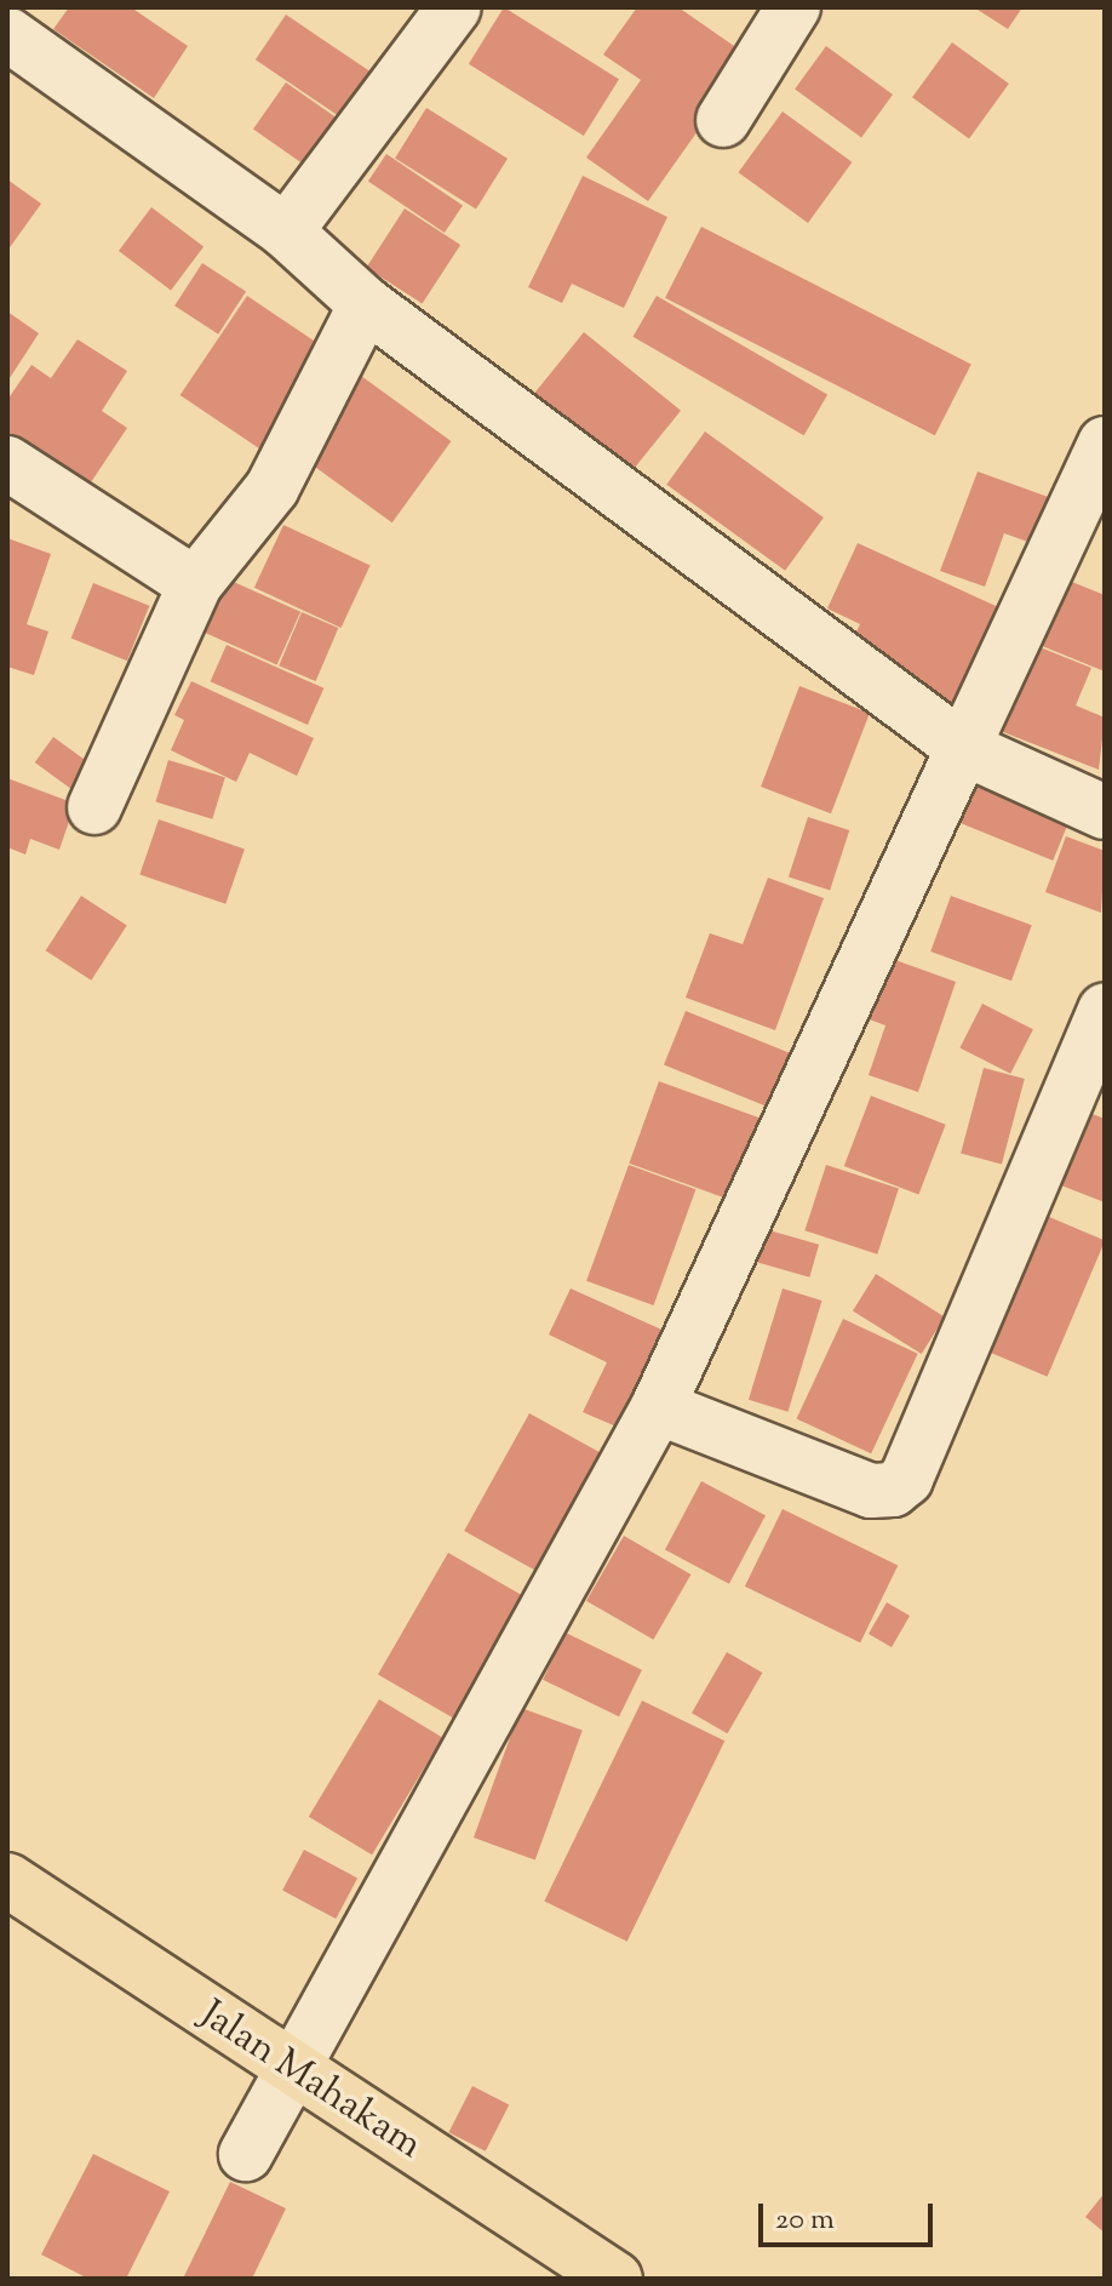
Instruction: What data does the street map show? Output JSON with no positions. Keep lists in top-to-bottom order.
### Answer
{
  "streets": {
    "main road": ["Jalan Mahakam"]
  },
  "scale_bar": "20 m"
}
